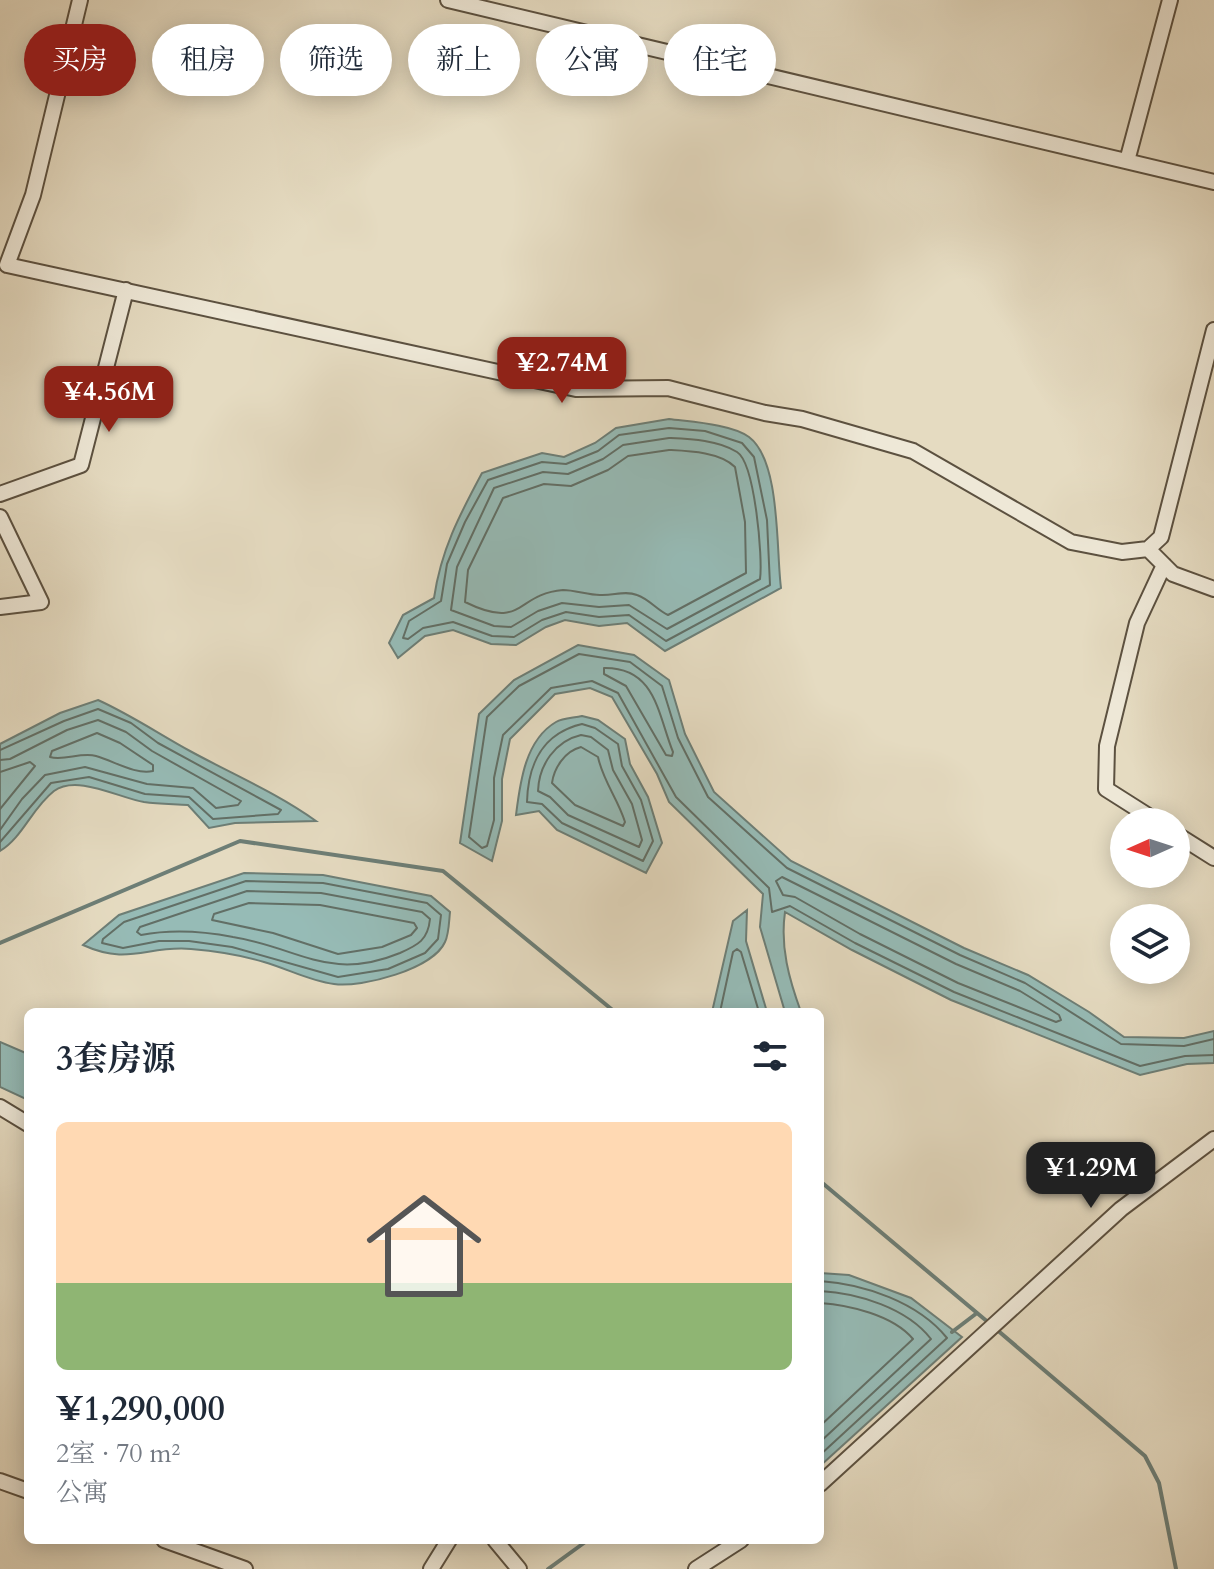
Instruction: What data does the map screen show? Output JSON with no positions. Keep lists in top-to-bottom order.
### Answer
{
  "north": "left",
  "page": {
    "chip": [
      "买房",
      "租房",
      "筛选",
      "新上",
      "公寓",
      "住宅"
    ],
    "price": ["¥2.74M", "¥4.56M", "¥1.29M"],
    "heading": "3套房源",
    "list": [
      {
        "name": "¥1,290,000",
        "note": "2室 · 70 m² · 公寓"
      }
    ]
  }
}
